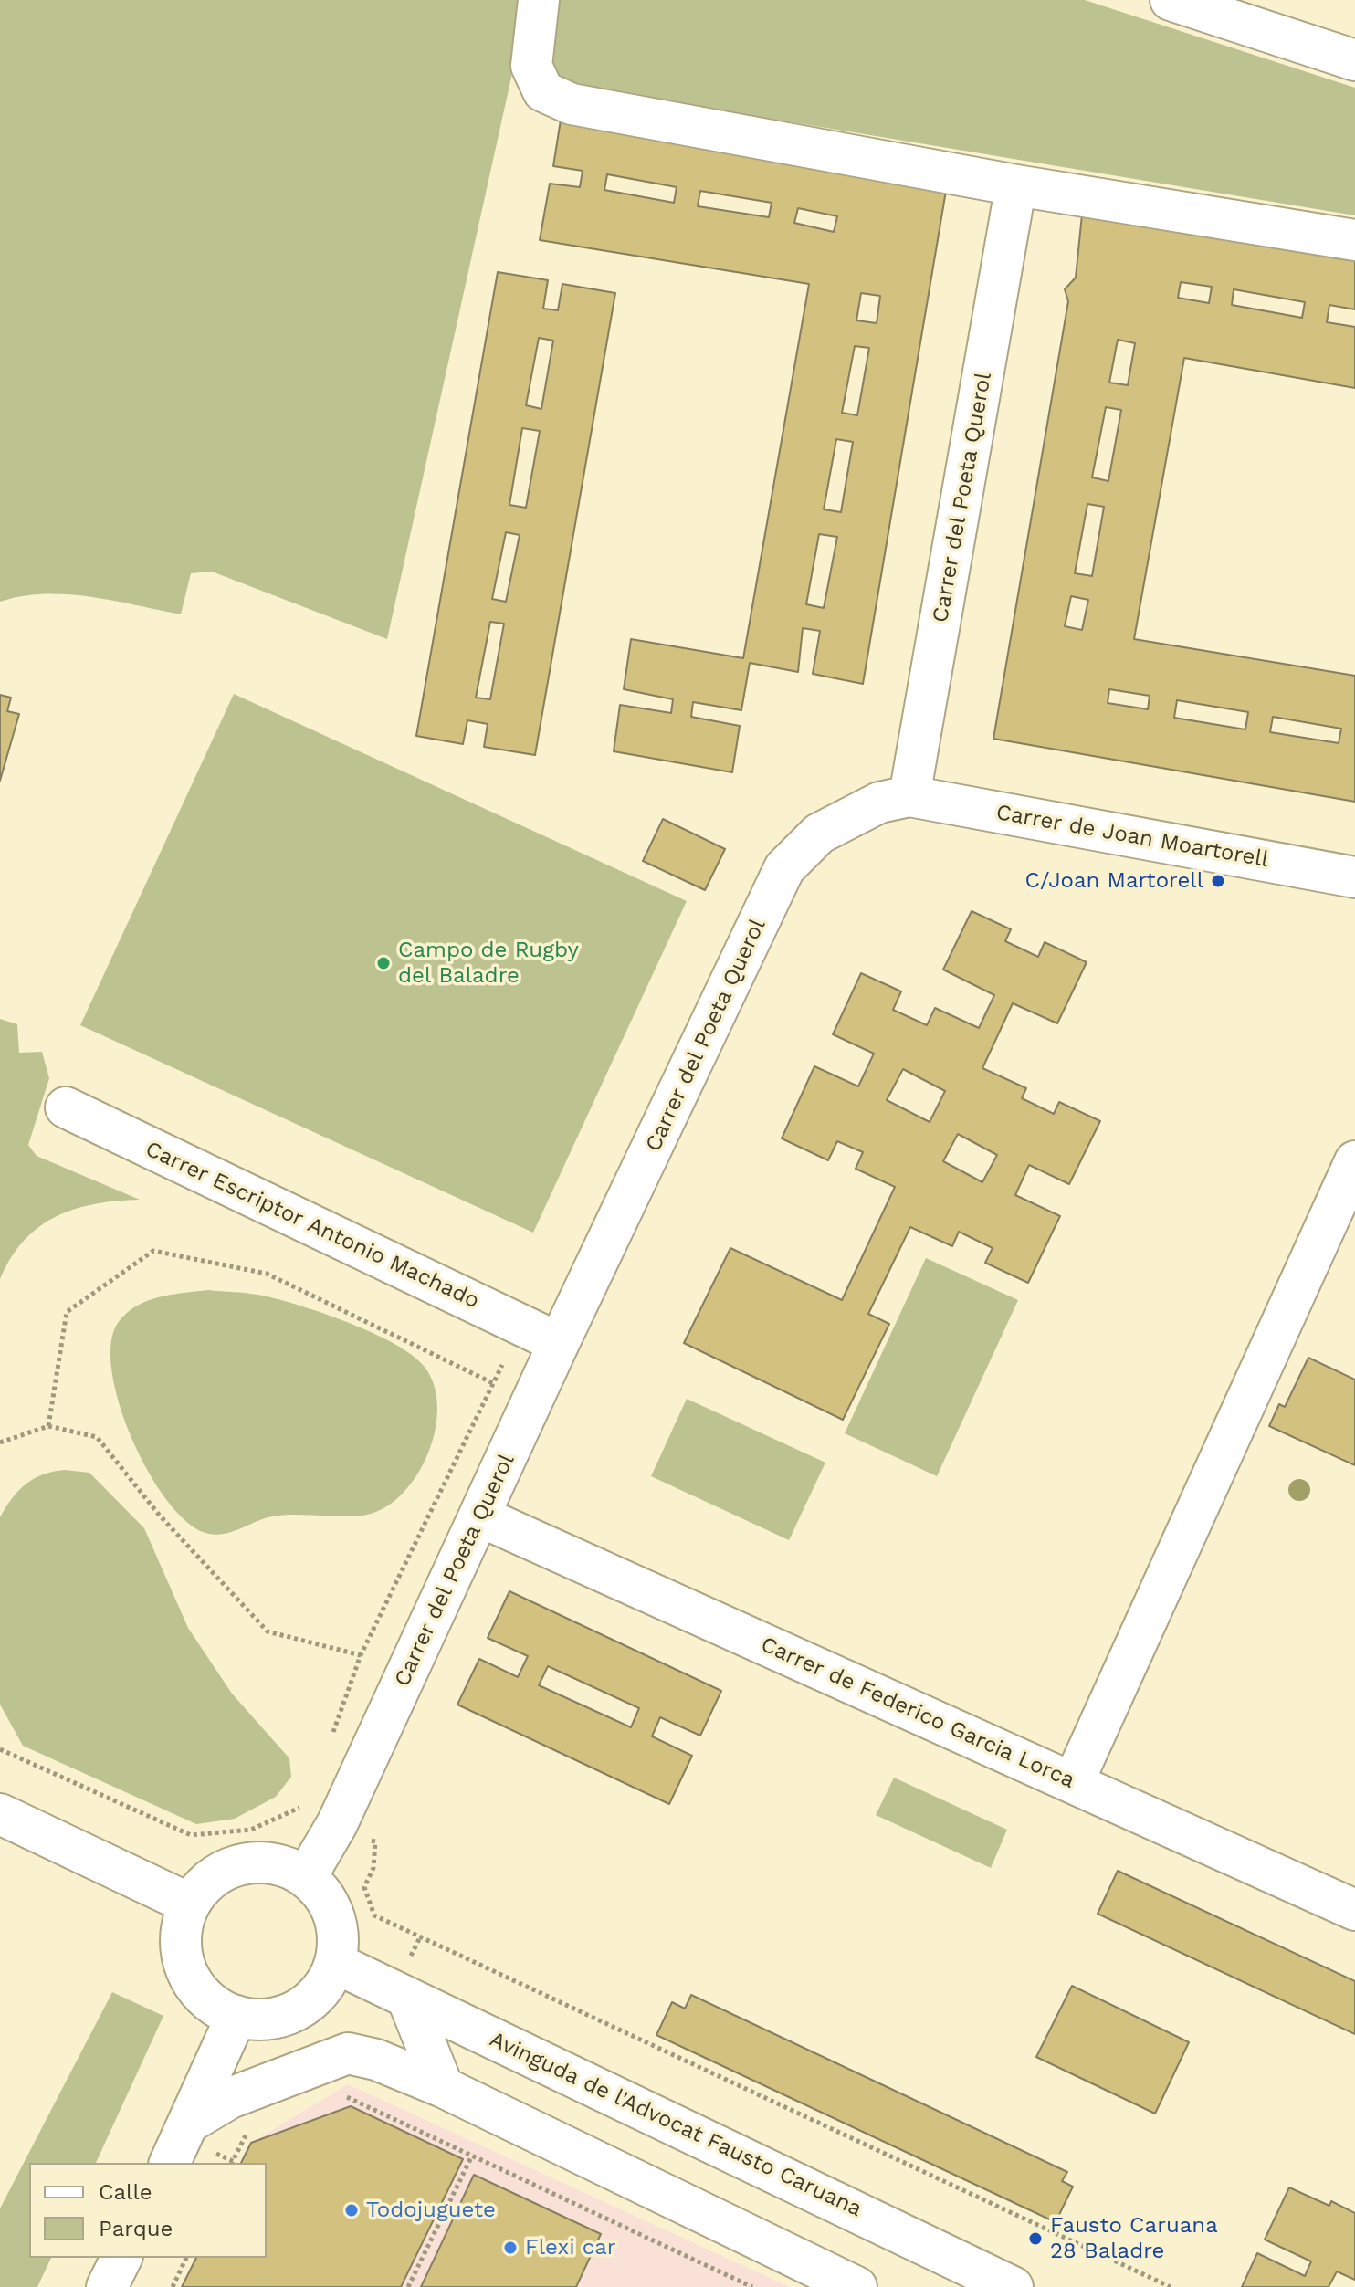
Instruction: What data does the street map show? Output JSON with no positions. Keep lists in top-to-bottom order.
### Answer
{
  "streets": {
    "street": [
      "Carrer del Poeta Querol",
      "Carrer de Joan Moartorell",
      "Carrer Escriptor Antonio Machado",
      "Carrer de Federico Garcia Lorca",
      "Avinguda de l'Advocat Fausto Caruana"
    ]
  },
  "crossings": [
    ["Carrer del Poeta Querol", "Carrer de Joan Moartorell"],
    ["Carrer del Poeta Querol", "Carrer Escriptor Antonio Machado"],
    ["Carrer del Poeta Querol", "Carrer de Federico Garcia Lorca"],
    ["Carrer del Poeta Querol", "Avinguda de l'Advocat Fausto Caruana"]
  ],
  "places": [
    "C/Joan Martorell",
    "Campo de Rugby del Baladre",
    "Todojuguete",
    "Fausto Caruana 28 Baladre",
    "Flexi car"
  ],
  "legend": ["Calle", "Parque"]
}
